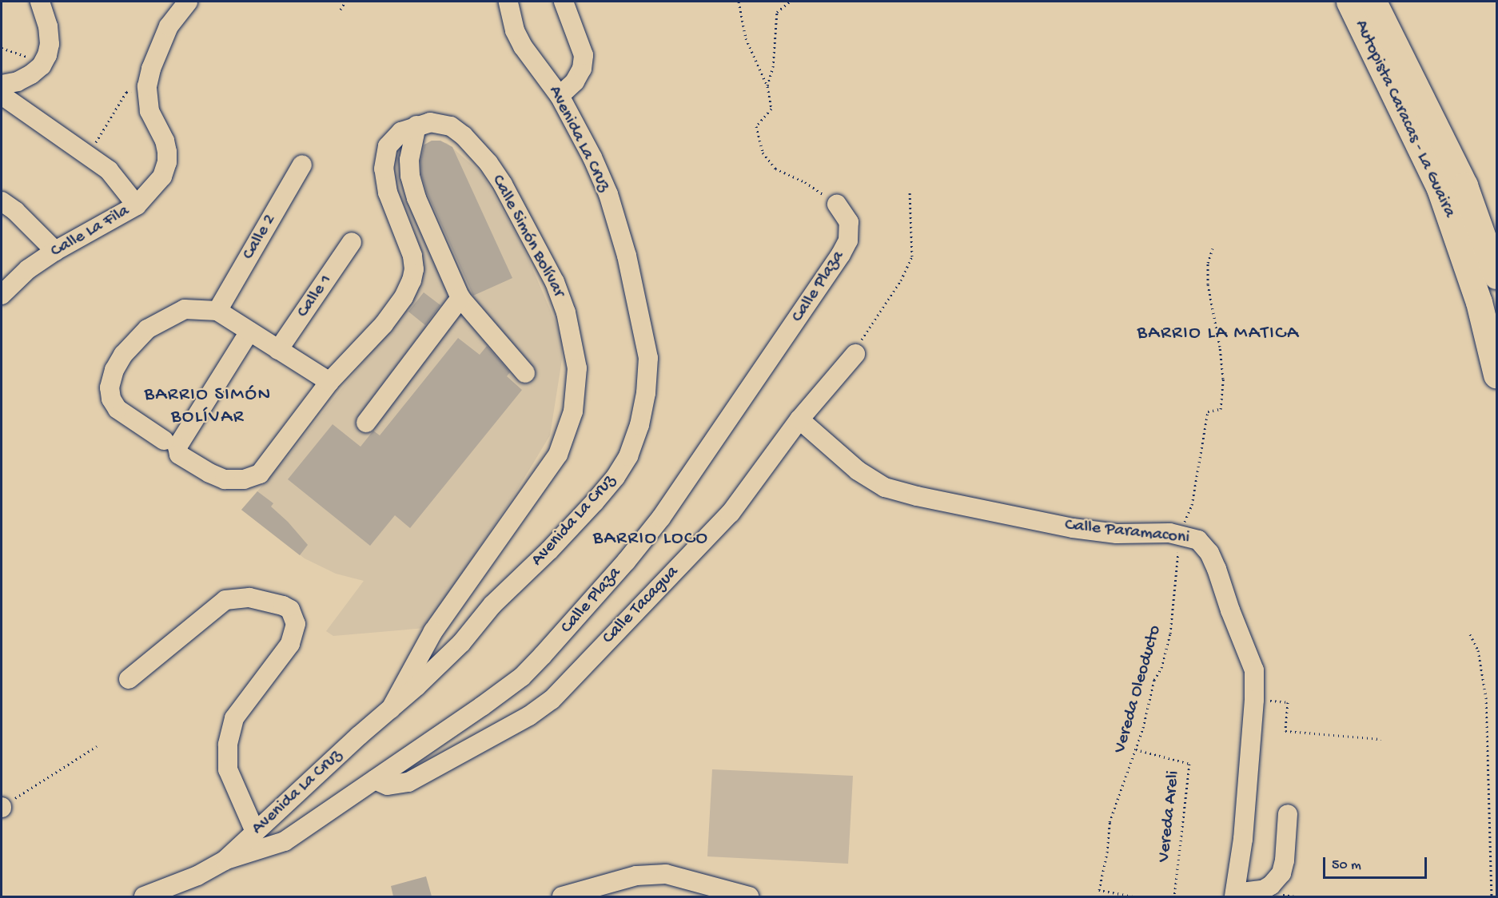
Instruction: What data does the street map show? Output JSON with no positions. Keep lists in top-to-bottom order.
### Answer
{
  "streets": {
    "highway": ["Autopista Caracas - La Guaira"],
    "street": [
      "Avenida La Cruz",
      "Calle La Fila",
      "Calle Simón Bolívar",
      "Calle 2",
      "Calle Plaza",
      "Calle 1",
      "Calle Paramaconi",
      "Calle Tacagua"
    ],
    "path": ["Vereda Oleoducto", "Vereda Areli"]
  },
  "crossings": [
    ["Avenida La Cruz", "Calle Simón Bolívar"],
    ["Avenida La Cruz", "Calle Plaza"],
    ["Calle Plaza", "Calle Tacagua"],
    ["Calle Paramaconi", "Calle Tacagua"],
    ["Calle Paramaconi", "Vereda Oleoducto"],
    ["Vereda Oleoducto", "Vereda Areli"]
  ],
  "districts": ["BARRIO LA MATICA", "BARRIO SIMÓN BOLÍVAR", "BARRIO LOCO"],
  "scale_bar": "50 m"
}
